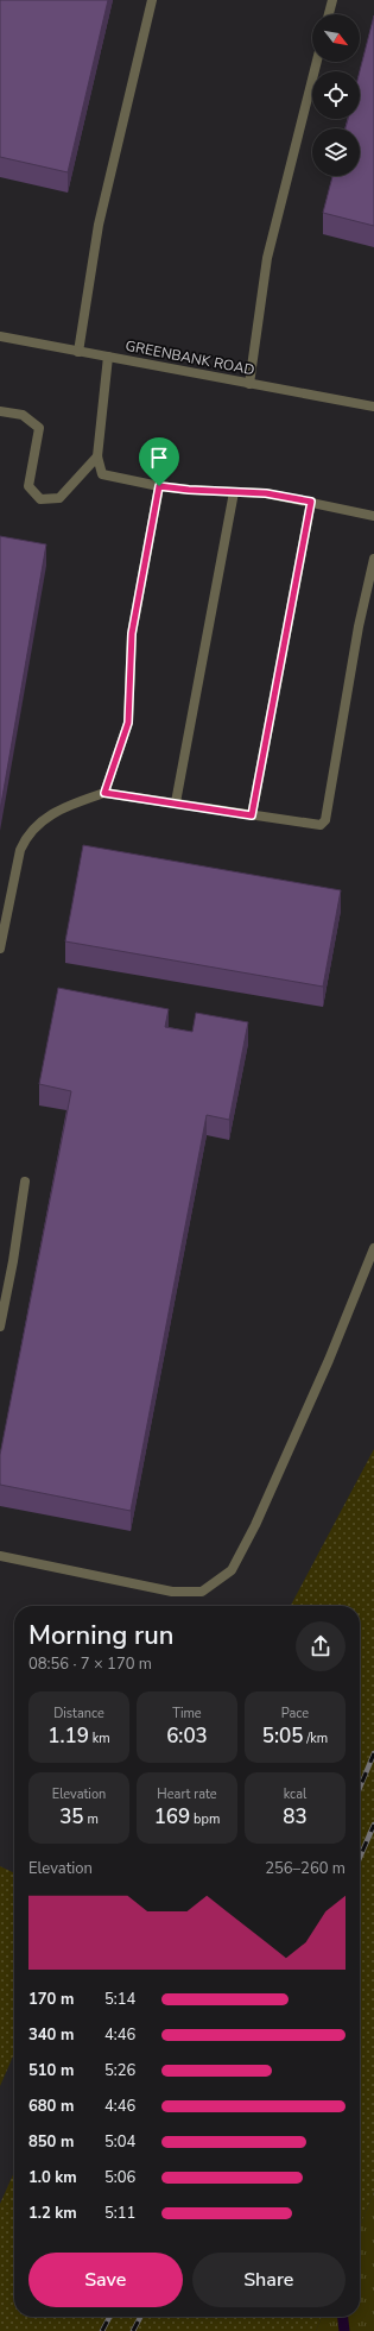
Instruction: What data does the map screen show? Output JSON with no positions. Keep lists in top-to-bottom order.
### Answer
{
  "streets": {
    "street": ["GREENBANK ROAD"]
  },
  "north": "bottom right",
  "page": {
    "heading": ["Morning run", "08:56 · 7 × 170 m"],
    "stats": [
      ["Distance", "1.19 km"],
      ["Time", "6:03"],
      ["Pace", "5:05 /km"],
      ["Elevation", "35 m"],
      ["Heart rate", "169 bpm"],
      ["kcal", "83"]
    ],
    "chart": ["Elevation", "256–260 m"],
    "list": [
      {
        "name": "170 m",
        "note": "5:14"
      },
      {
        "name": "340 m",
        "note": "4:46"
      },
      {
        "name": "510 m",
        "note": "5:26"
      },
      {
        "name": "680 m",
        "note": "4:46"
      },
      {
        "name": "850 m",
        "note": "5:04"
      },
      {
        "name": "1.0 km",
        "note": "5:06"
      },
      {
        "name": "1.2 km",
        "note": "5:11"
      }
    ],
    "buttons": ["Save", "Share"]
  }
}
